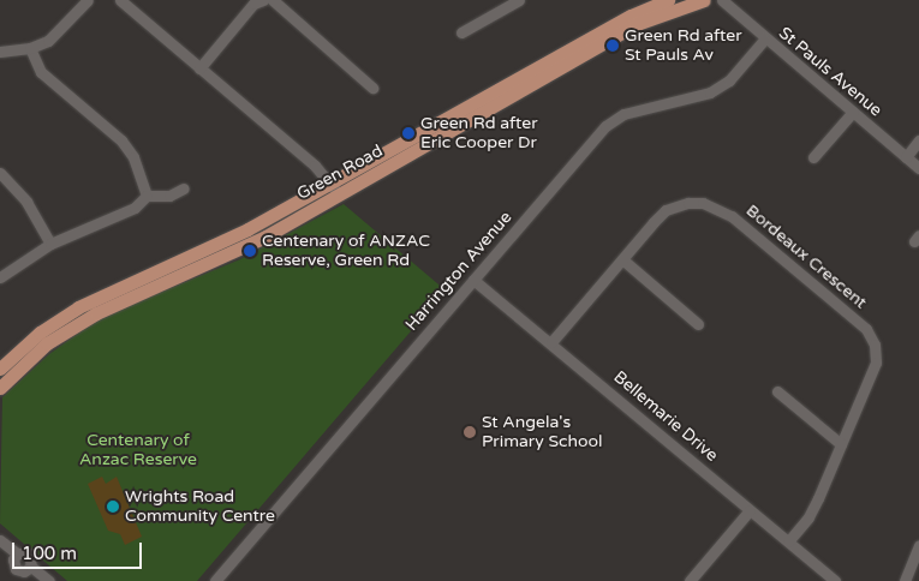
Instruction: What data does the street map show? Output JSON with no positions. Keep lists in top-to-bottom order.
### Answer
{
  "streets": {
    "main road": ["Green Road"],
    "street": [
      "St Pauls Avenue",
      "Bordeaux Crescent",
      "Harrington Avenue",
      "Bellemarie Drive"
    ]
  },
  "crossings": [
    ["St Pauls Avenue", "Harrington Avenue"],
    ["Bordeaux Crescent", "Bellemarie Drive"],
    ["Harrington Avenue", "Bellemarie Drive"]
  ],
  "parks": ["Centenary of Anzac Reserve"],
  "places": [
    "Green Rd after St Pauls Av",
    "Green Rd after Eric Cooper Dr",
    "Centenary of ANZAC Reserve, Green Rd",
    "St Angela's Primary School",
    "Wrights Road Community Centre"
  ],
  "scale_bar": "100 m"
}
